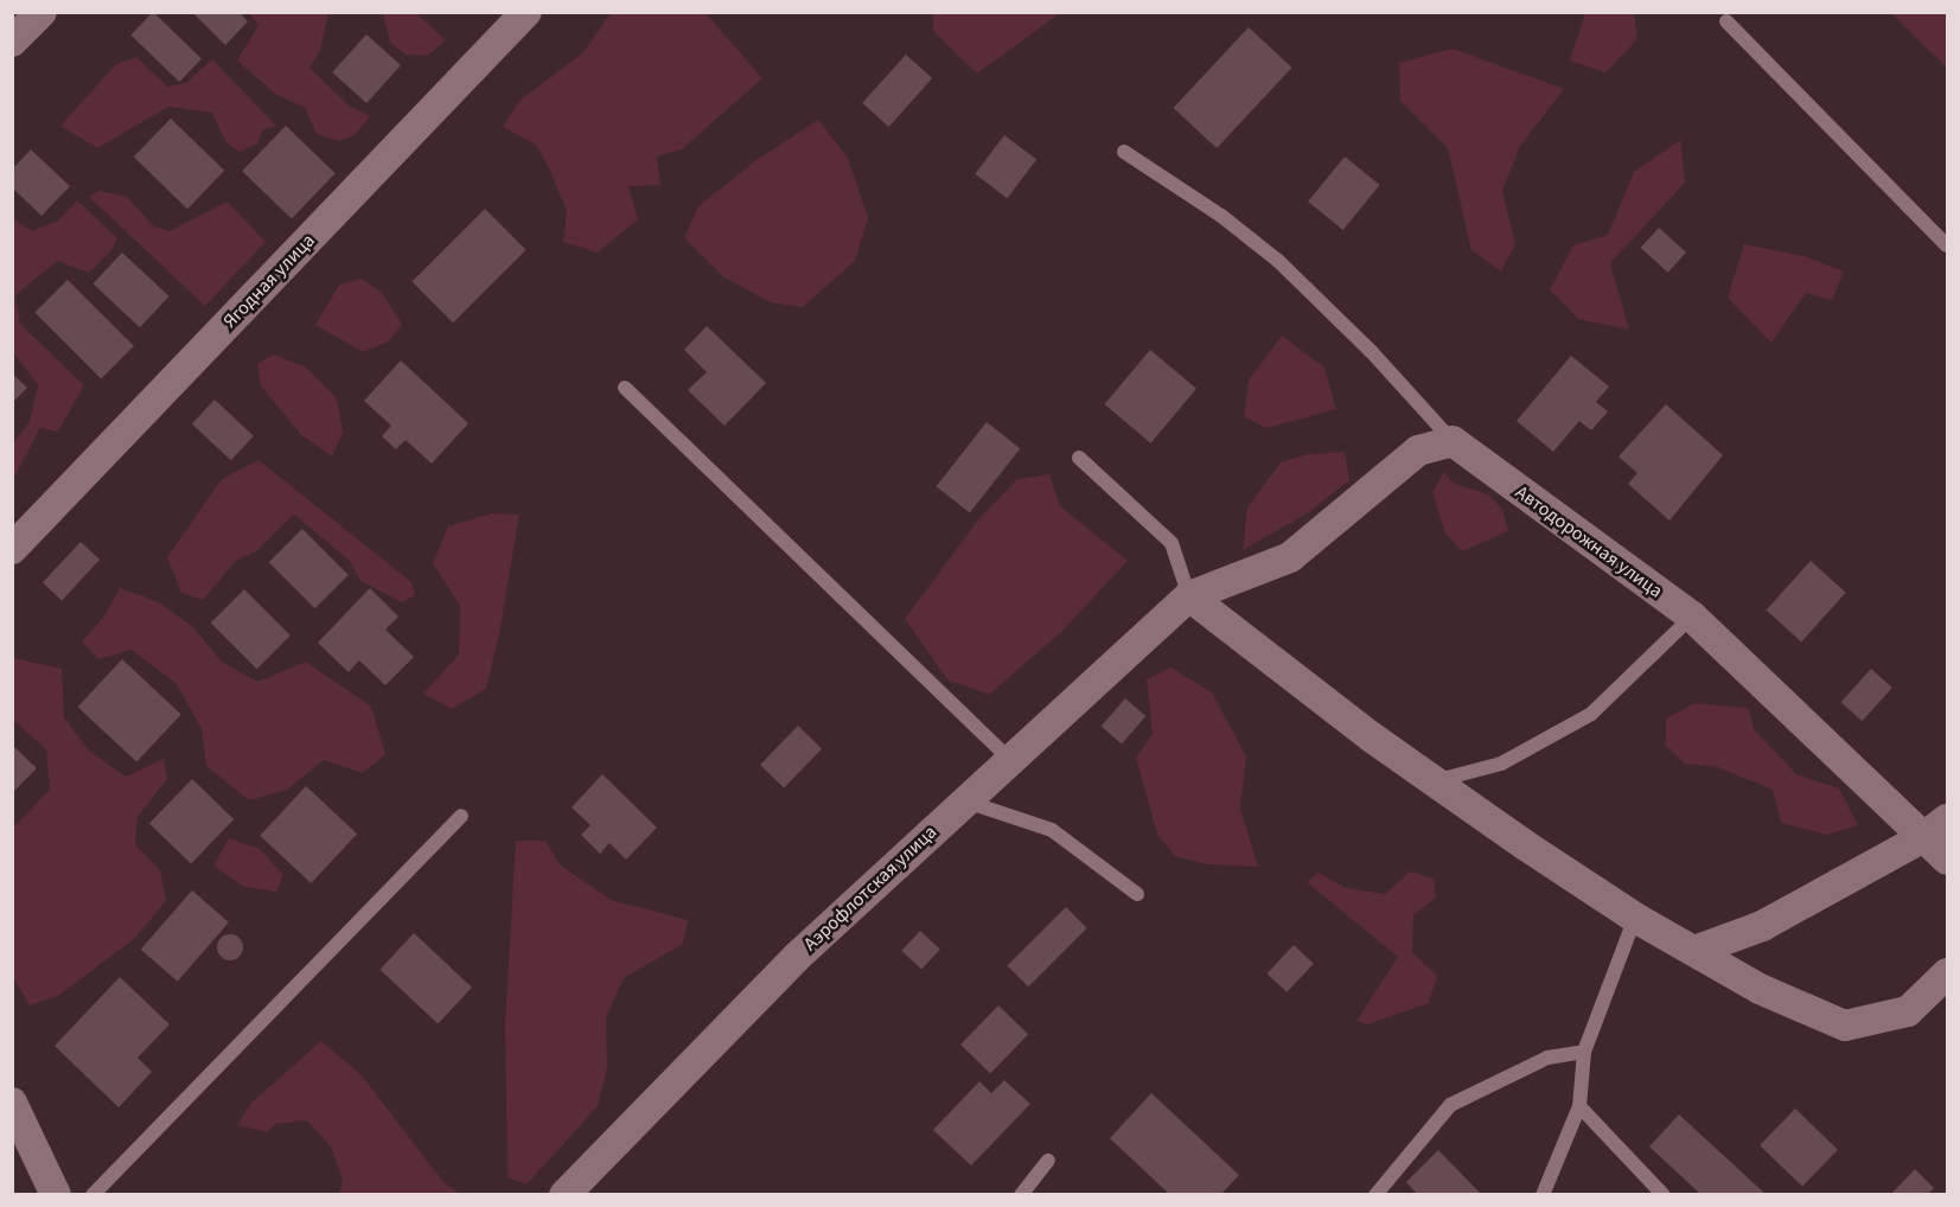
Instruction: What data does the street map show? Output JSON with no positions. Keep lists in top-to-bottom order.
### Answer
{
  "streets": {
    "street": ["Ягодная улица", "Автодорожная улица", "Аэрофлотская улица"]
  }
}
